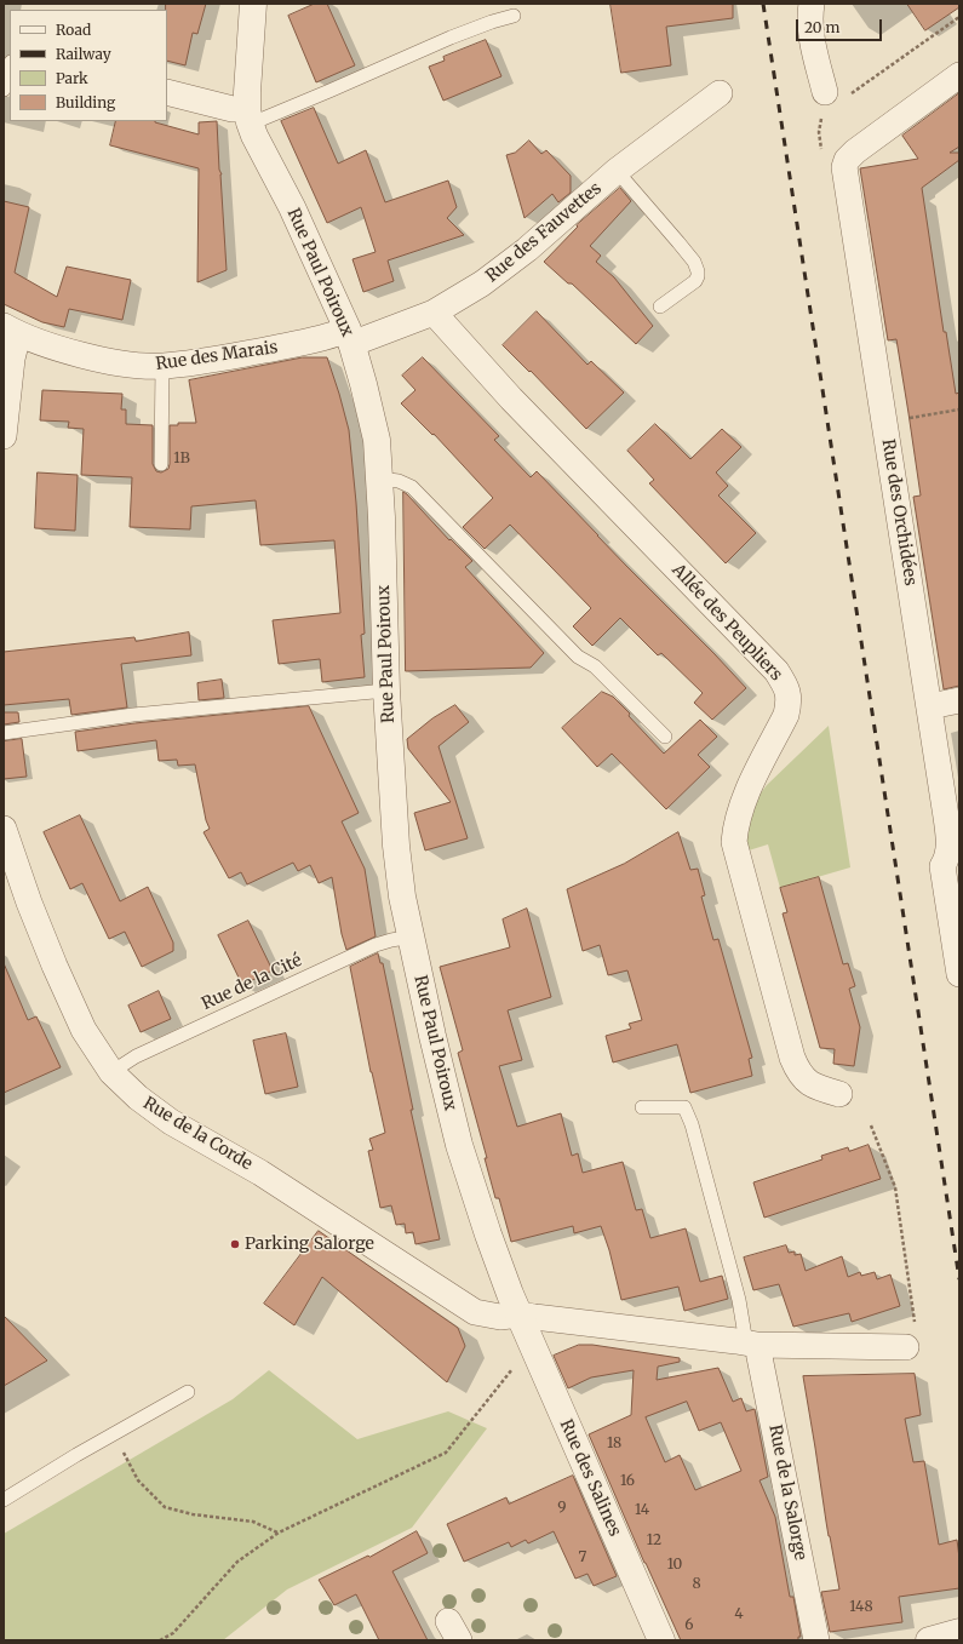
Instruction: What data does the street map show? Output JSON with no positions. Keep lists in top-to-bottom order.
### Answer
{
  "streets": {
    "street": [
      "Rue des Fauvettes",
      "Rue Paul Poiroux",
      "Rue des Marais",
      "Rue des Orchidées",
      "Allée des Peupliers",
      "Rue de la Corde",
      "Rue des Salines",
      "Rue de la Salorge"
    ],
    "lane": ["Rue de la Cité"]
  },
  "crossings": [
    ["Rue des Fauvettes", "Rue Paul Poiroux"],
    ["Rue des Fauvettes", "Rue des Marais"],
    ["Rue des Fauvettes", "Allée des Peupliers"],
    ["Rue Paul Poiroux", "Rue des Marais"],
    ["Rue Paul Poiroux", "Rue de la Cité"],
    ["Rue Paul Poiroux", "Rue de la Corde"],
    ["Rue Paul Poiroux", "Rue des Salines"],
    ["Rue de la Cité", "Rue de la Corde"],
    ["Rue de la Corde", "Rue des Salines"]
  ],
  "places": ["Parking Salorge"],
  "house_numbers": [
    "1B",
    "18",
    "16",
    "9",
    "14",
    "12",
    "7",
    "10",
    "8",
    "148",
    "4",
    "6"
  ],
  "legend": [
    "Road",
    "Railway",
    "Park",
    "Building"
  ],
  "scale_bar": "20 m"
}
